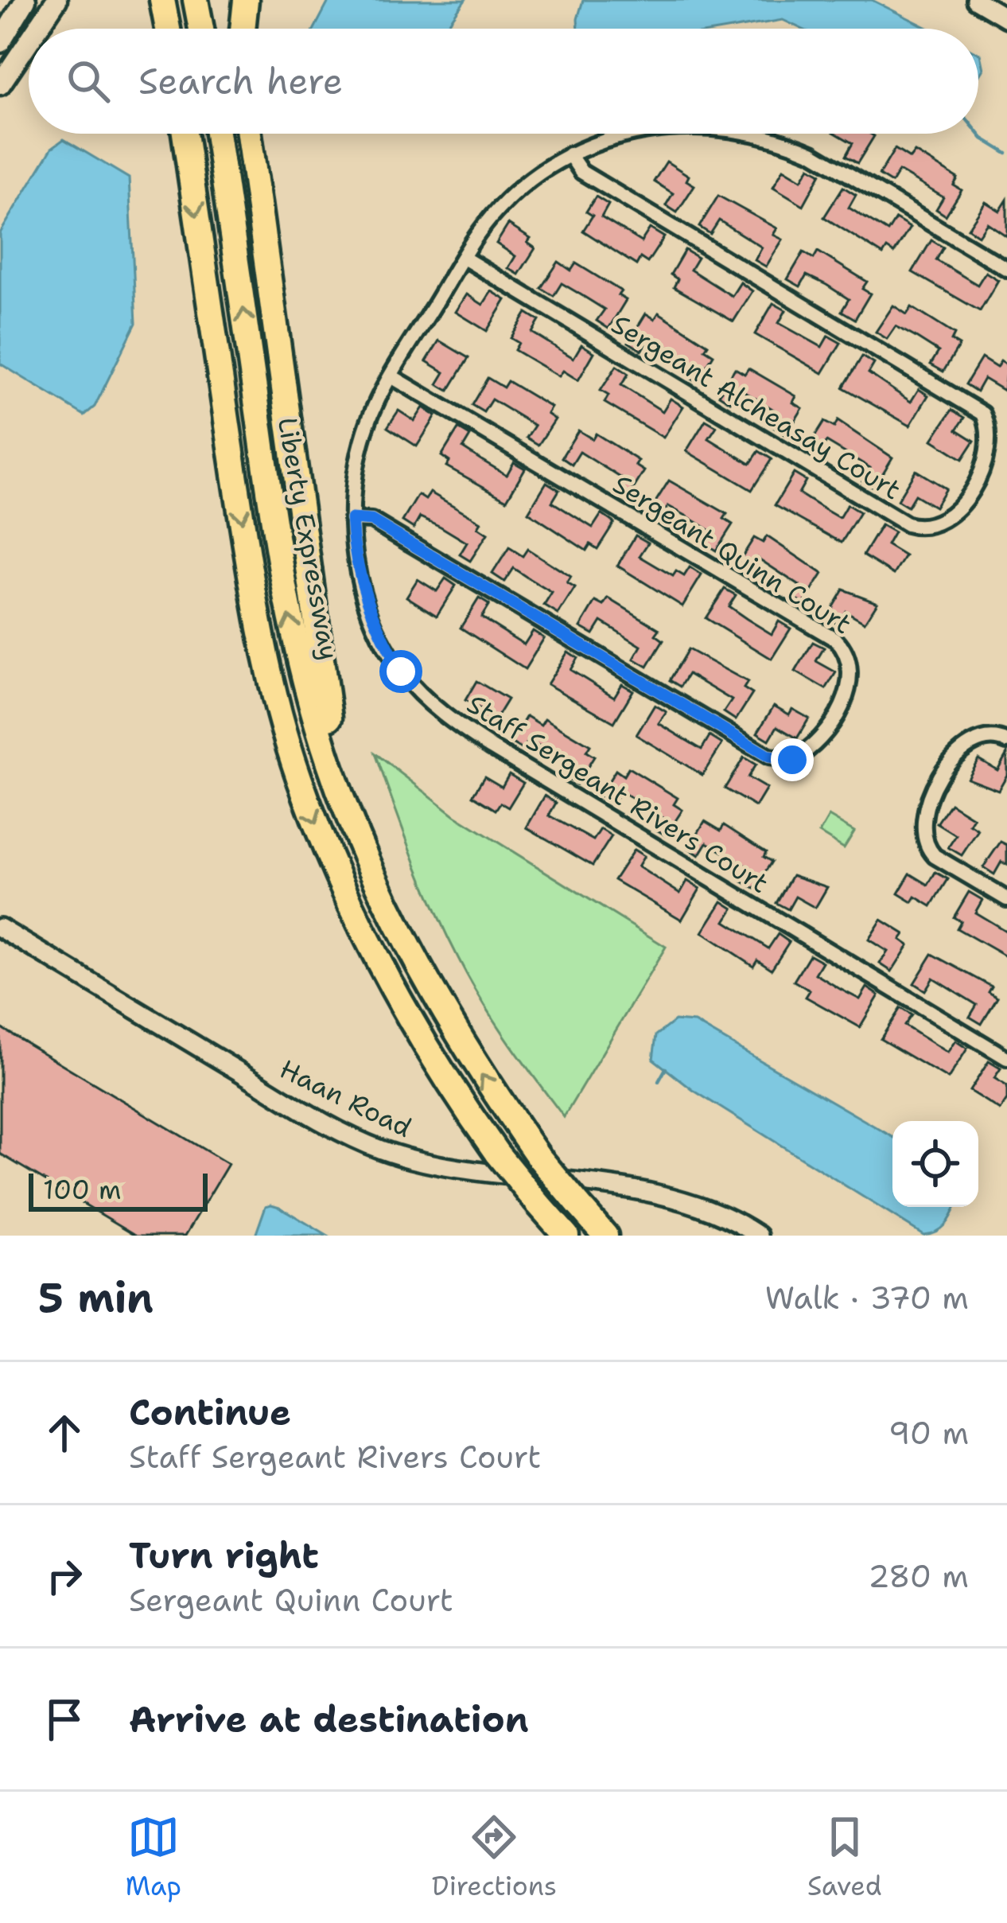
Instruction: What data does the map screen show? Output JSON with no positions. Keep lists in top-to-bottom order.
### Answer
{
  "streets": {
    "highway": ["Liberty Expressway"],
    "street": [
      "Sergeant Alcheasay Court",
      "Sergeant Quinn Court",
      "Staff Sergeant Rivers Court",
      "Haan Road"
    ]
  },
  "crossings": [
    ["Sergeant Alcheasay Court", "Staff Sergeant Rivers Court"],
    ["Sergeant Quinn Court", "Staff Sergeant Rivers Court"]
  ],
  "scale_bar": "100 m",
  "page": {
    "search": "Search here",
    "scale": "100 m",
    "heading": ["5 min", "Walk · 370 m"],
    "list": [
      ["Continue", "Staff Sergeant Rivers Court", "90 m"],
      ["Turn right", "Sergeant Quinn Court", "280 m"],
      "Arrive at destination"
    ],
    "nav": ["Map", "Directions", "Saved"]
  }
}
